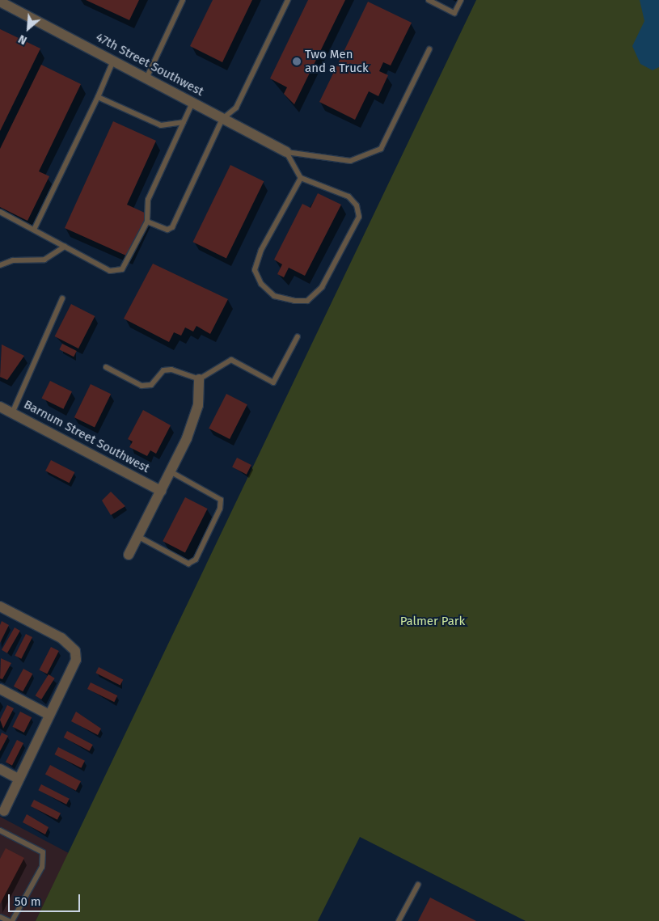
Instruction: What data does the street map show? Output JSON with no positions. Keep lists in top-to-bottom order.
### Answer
{
  "streets": {
    "street": ["47th Street Southwest", "Barnum Street Southwest"]
  },
  "parks": ["Palmer Park"],
  "places": ["Two Men and a Truck"],
  "scale_bar": "50 m",
  "north": "bottom left"
}
